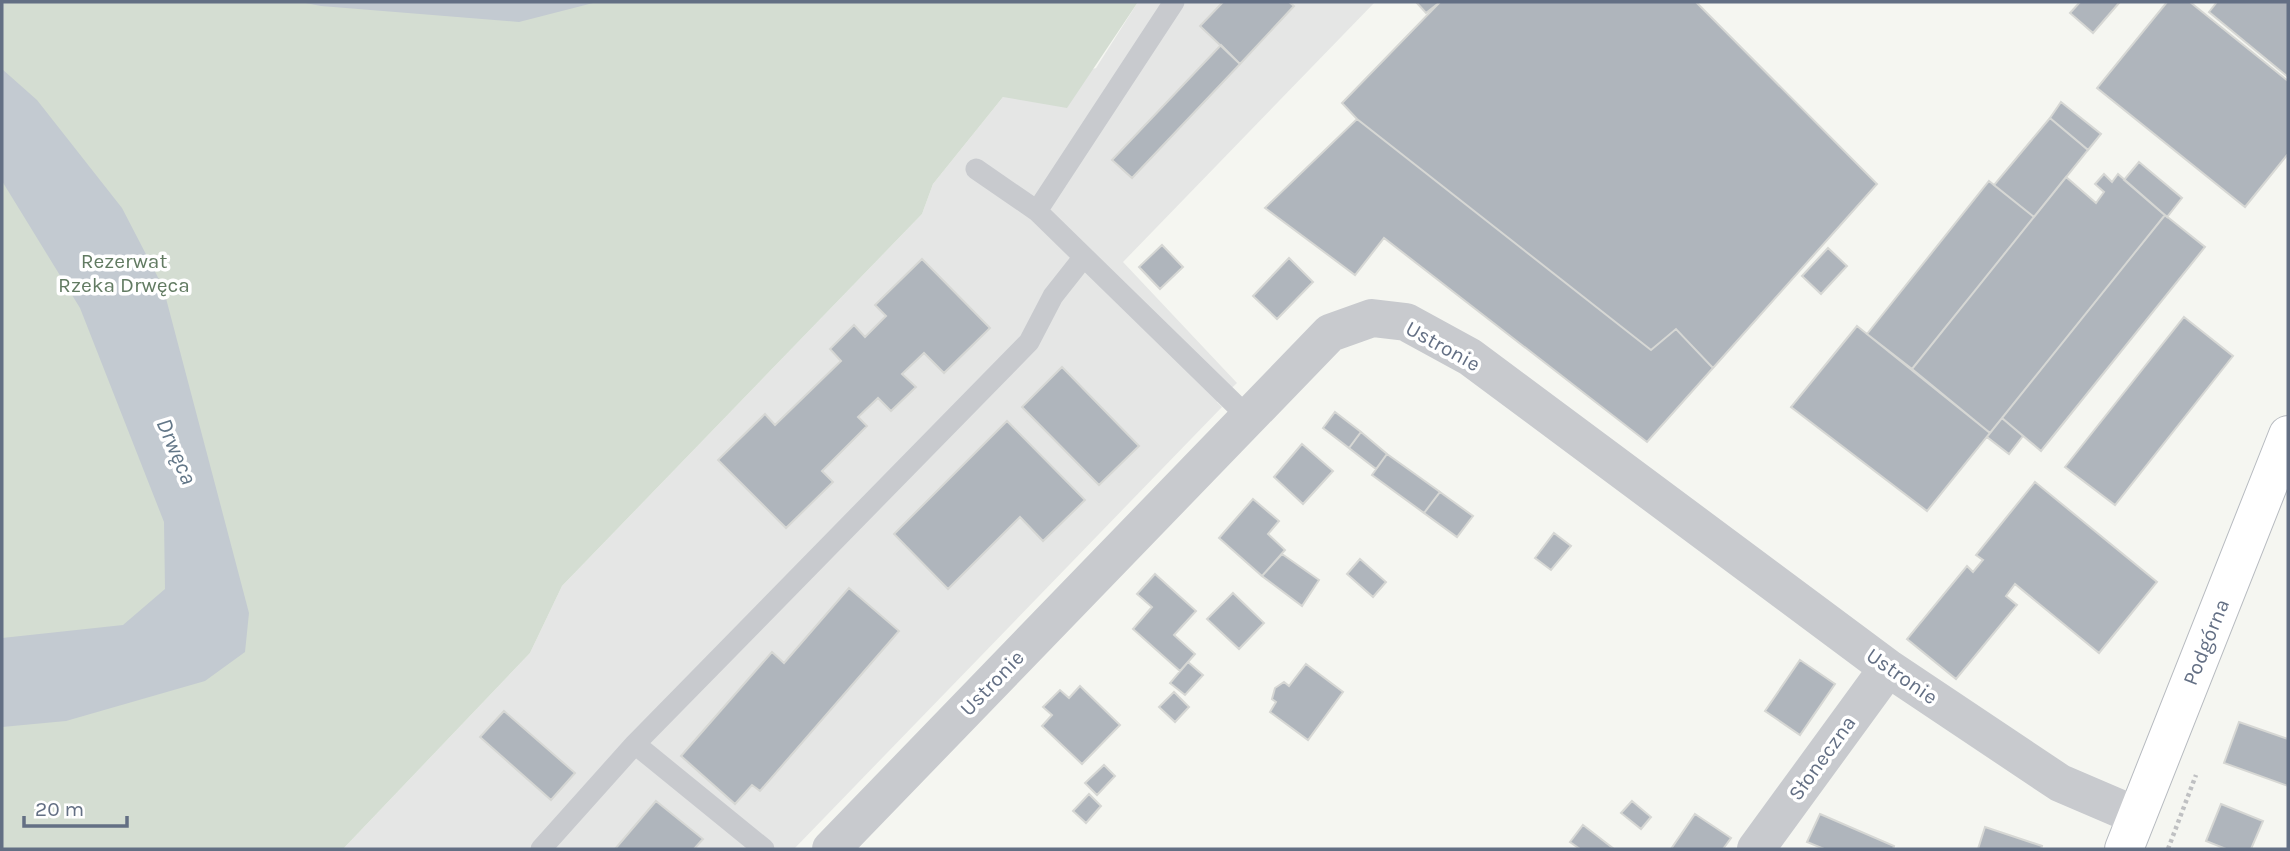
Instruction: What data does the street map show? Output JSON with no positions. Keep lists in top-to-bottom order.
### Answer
{
  "streets": {
    "main road": ["Podgórna"],
    "street": ["Ustronie", "Słoneczna"]
  },
  "crossings": [
    ["Ustronie", "Podgórna"],
    ["Ustronie", "Słoneczna"]
  ],
  "water": ["Drwęca"],
  "parks": ["Rezerwat Rzeka Drwęca"],
  "scale_bar": "20 m"
}
